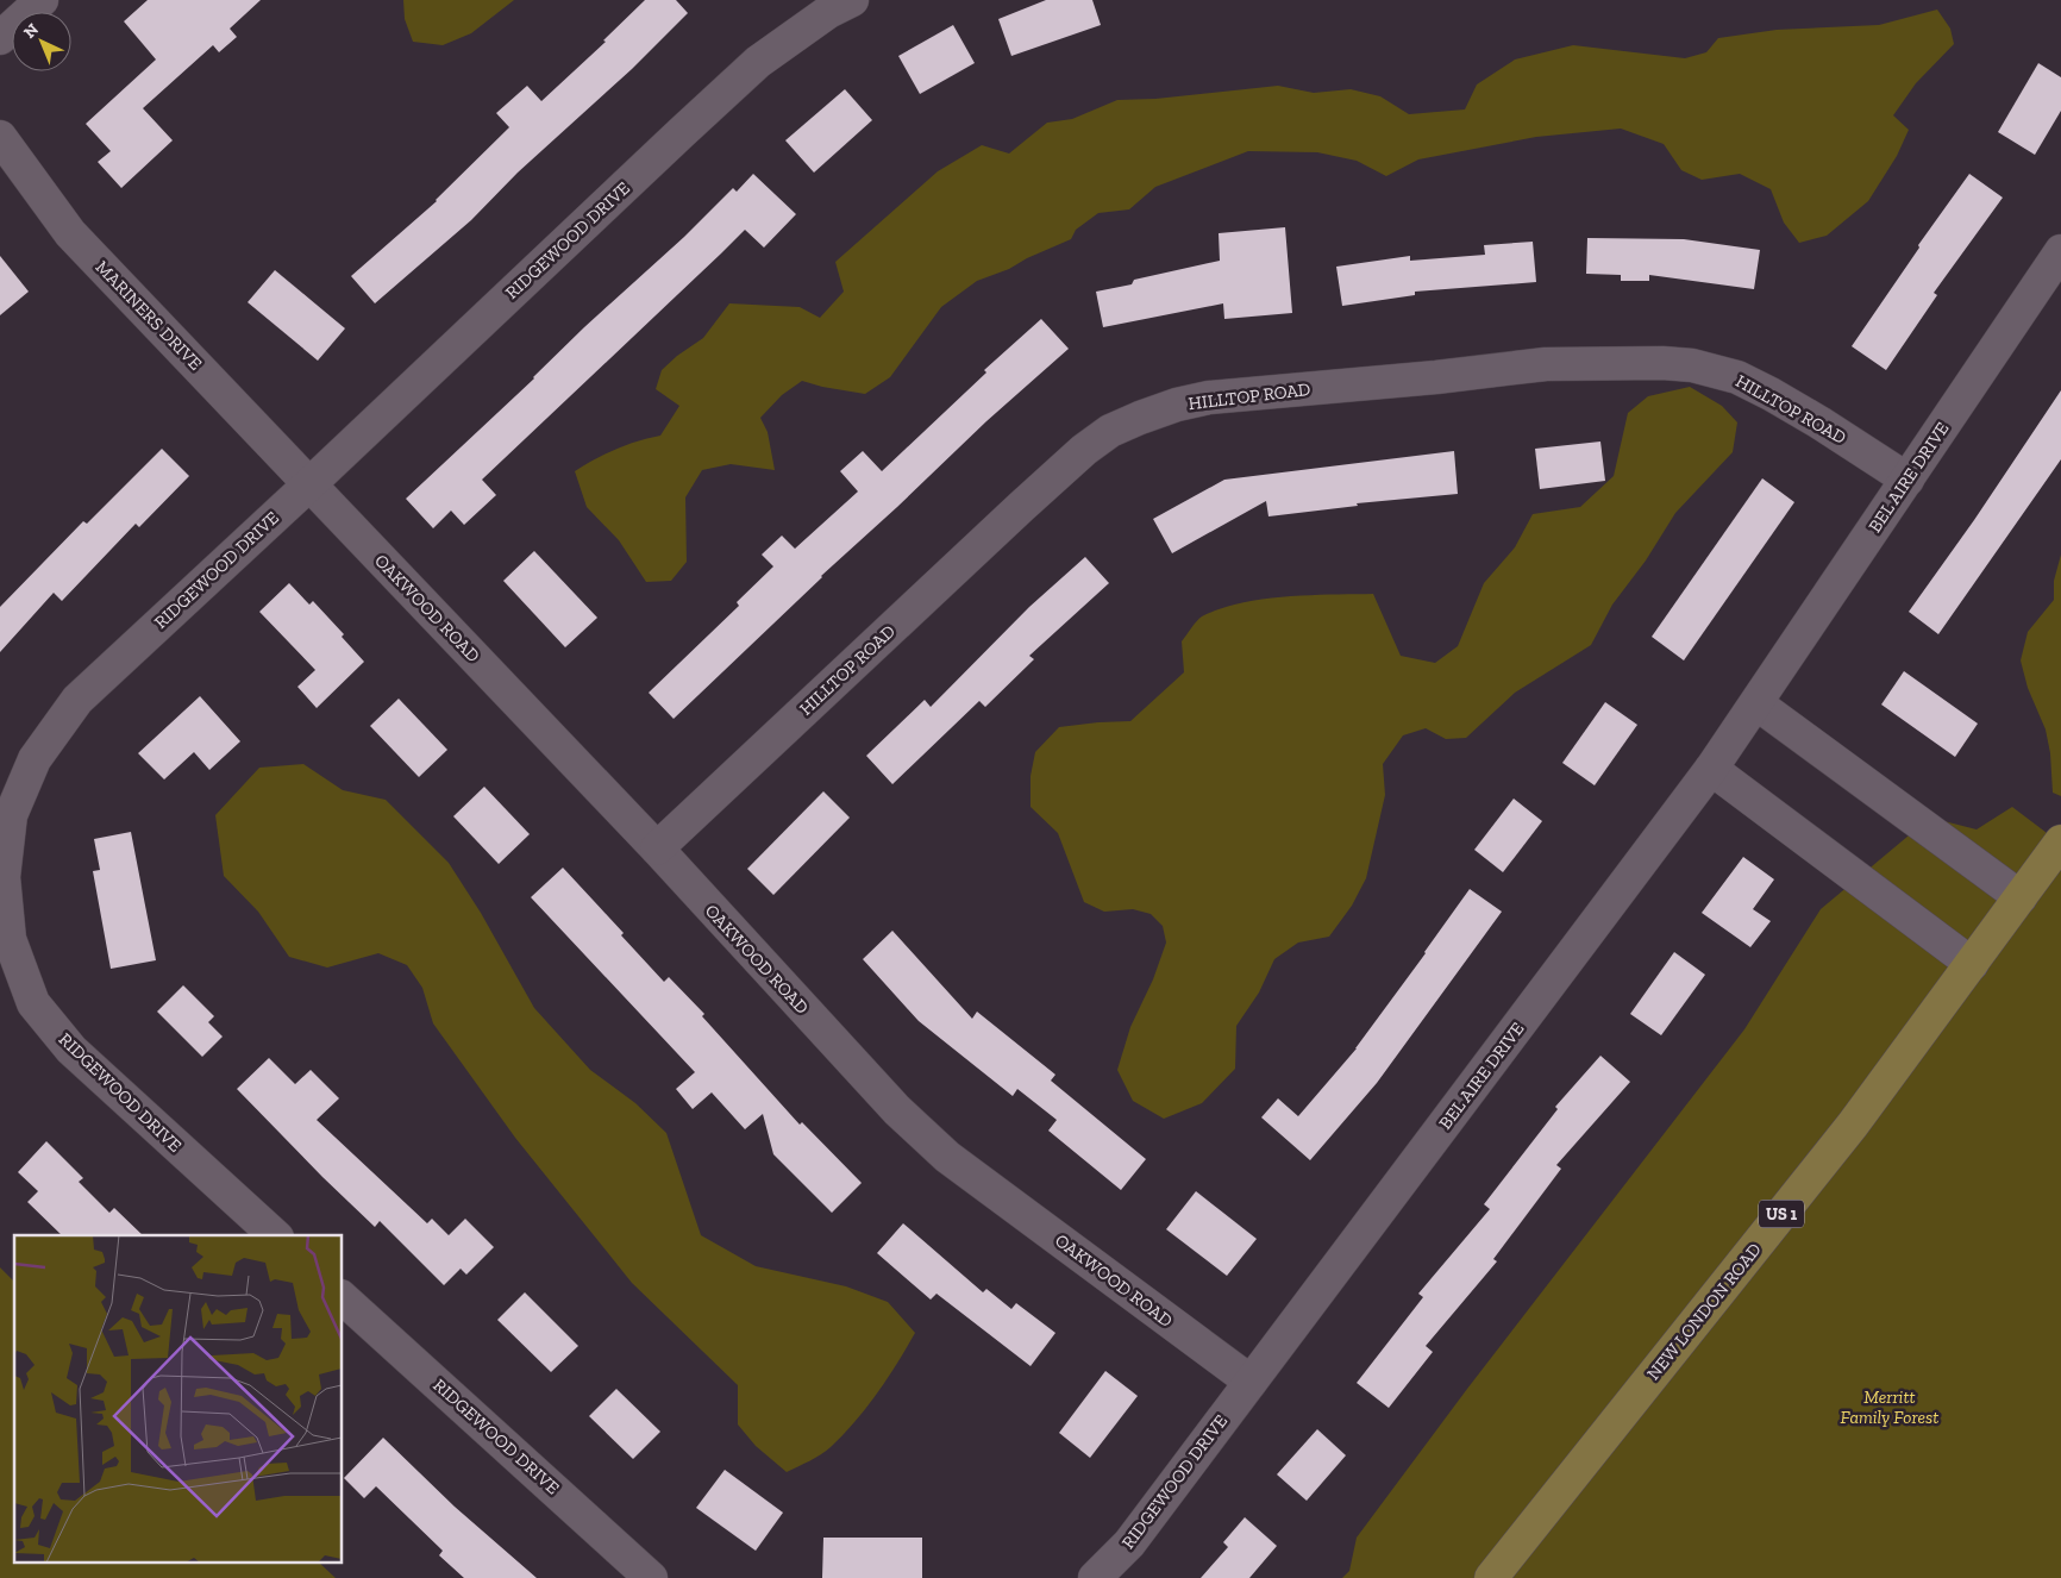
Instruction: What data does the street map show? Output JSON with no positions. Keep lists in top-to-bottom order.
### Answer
{
  "streets": {
    "main road": ["US 1", "NEW LONDON ROAD"],
    "street": [
      "RIDGEWOOD DRIVE",
      "MARINERS DRIVE",
      "HILLTOP ROAD",
      "BEL AIRE DRIVE",
      "OAKWOOD ROAD"
    ]
  },
  "crossings": [
    ["RIDGEWOOD DRIVE", "MARINERS DRIVE"],
    ["RIDGEWOOD DRIVE", "BEL AIRE DRIVE"],
    ["RIDGEWOOD DRIVE", "OAKWOOD ROAD"],
    ["MARINERS DRIVE", "OAKWOOD ROAD"],
    ["HILLTOP ROAD", "BEL AIRE DRIVE"],
    ["HILLTOP ROAD", "OAKWOOD ROAD"],
    ["BEL AIRE DRIVE", "OAKWOOD ROAD"]
  ],
  "parks": ["Merritt Family Forest"],
  "north": "top left"
}
